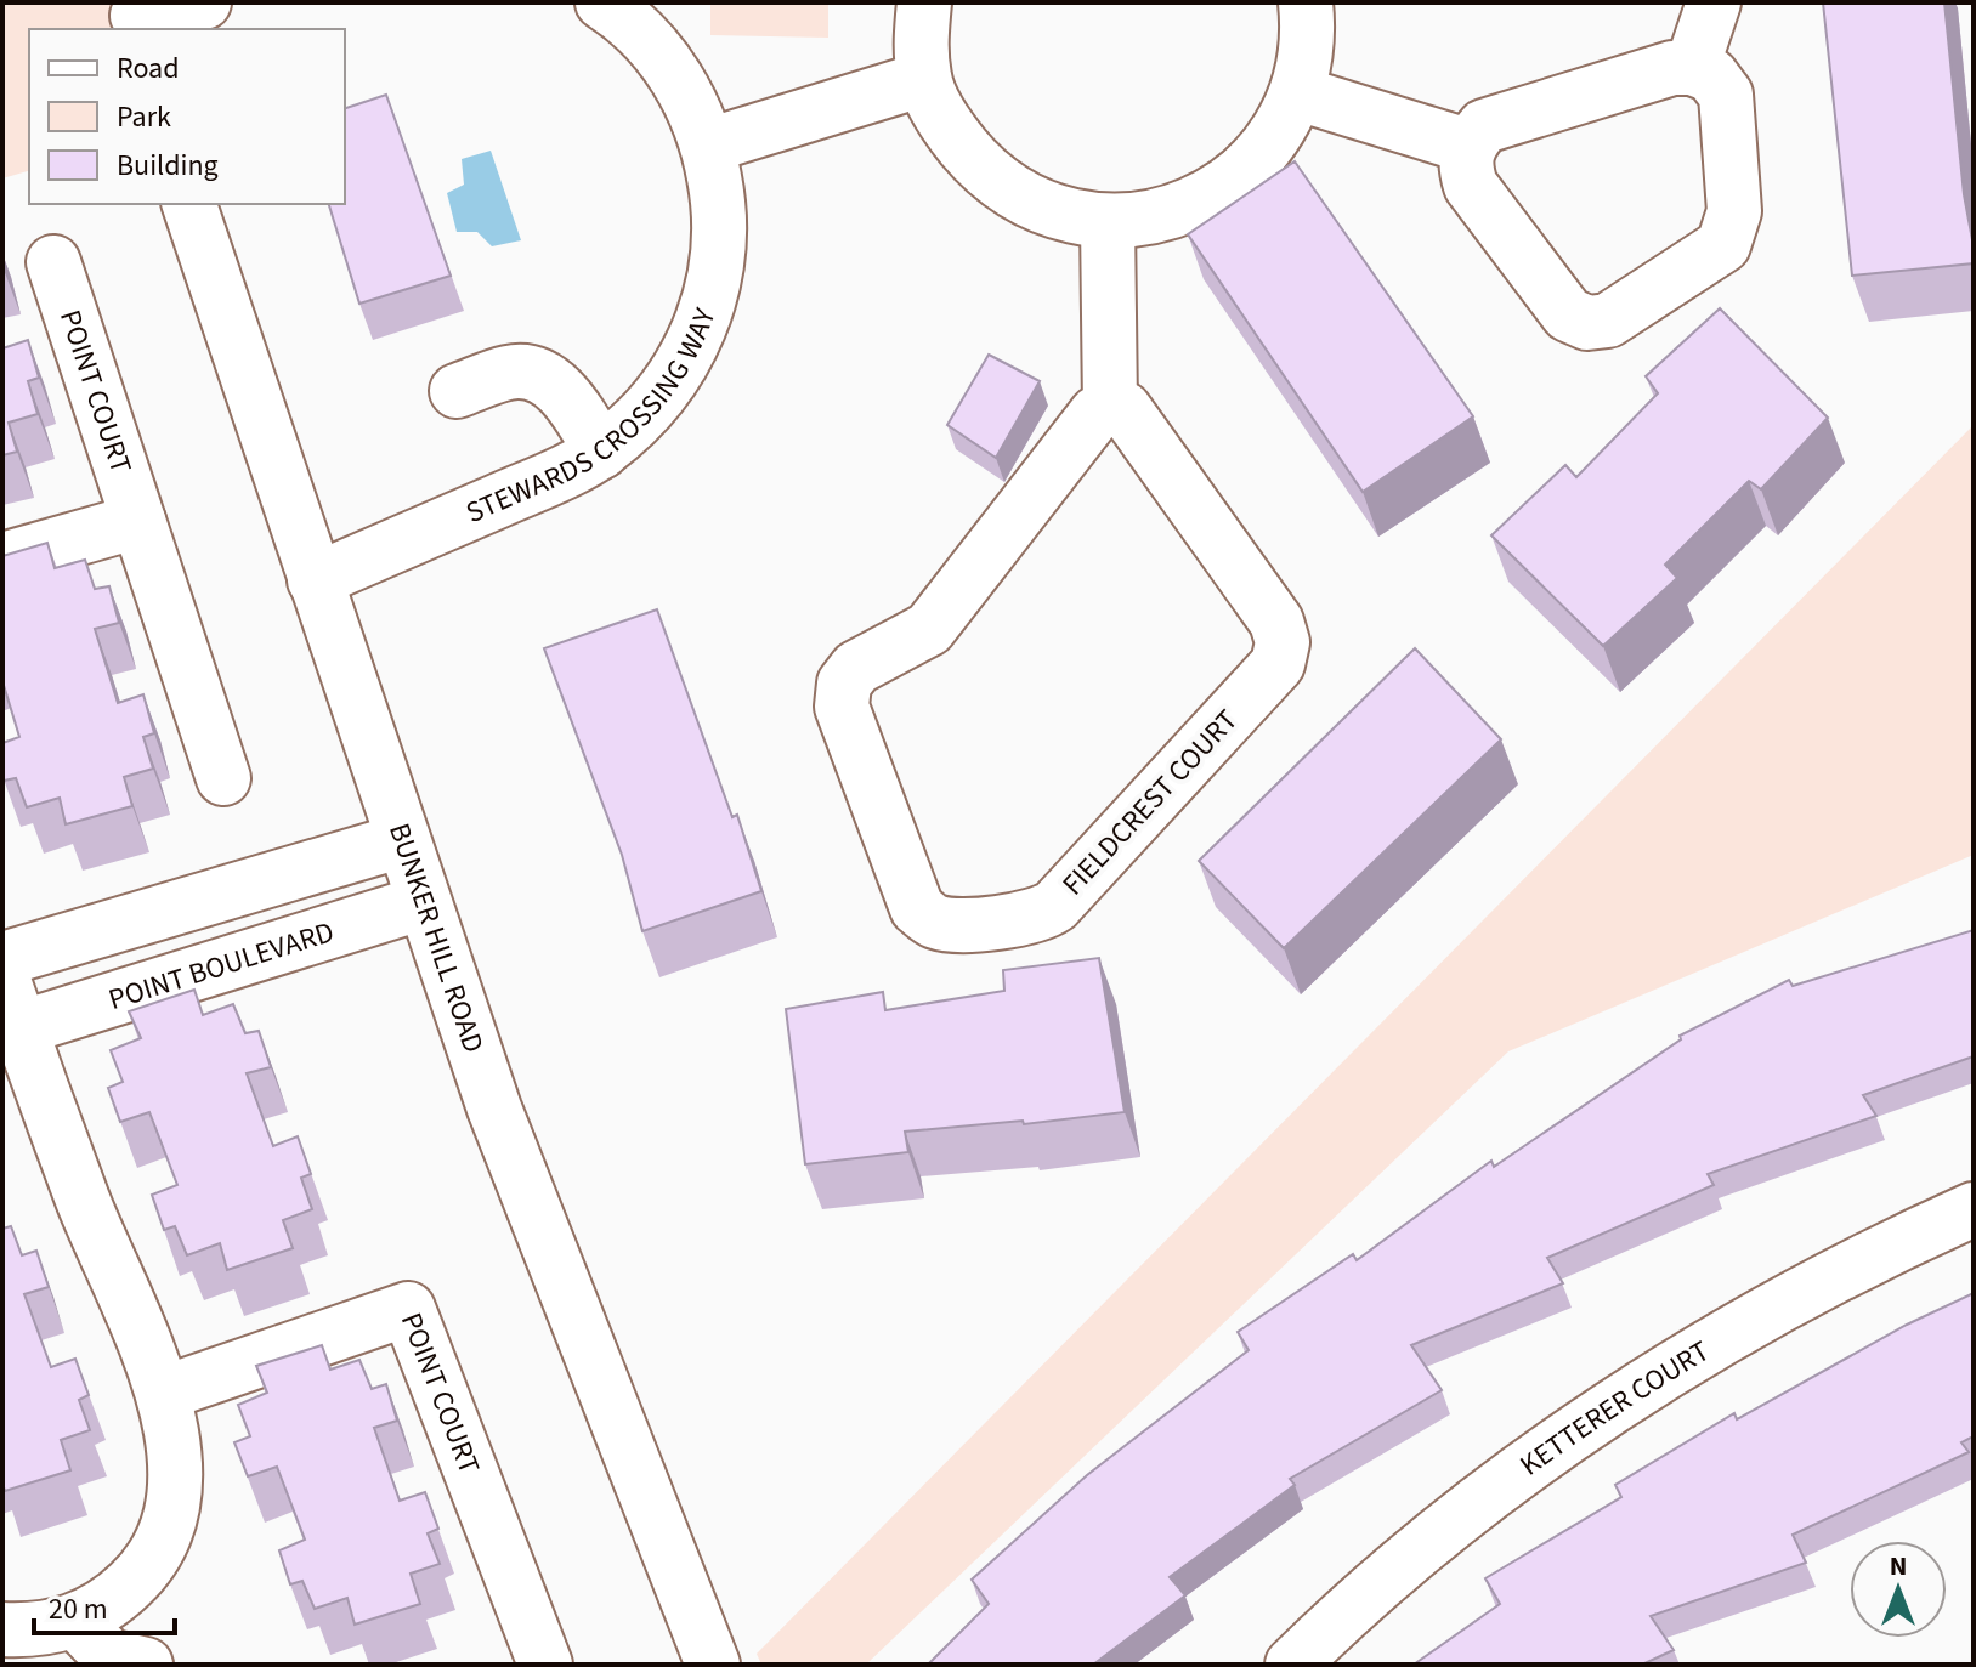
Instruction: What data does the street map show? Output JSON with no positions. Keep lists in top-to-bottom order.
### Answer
{
  "streets": {
    "street": [
      "POINT COURT",
      "STEWARDS CROSSING WAY",
      "FIELDCREST COURT",
      "BUNKER HILL ROAD",
      "POINT BOULEVARD",
      "KETTERER COURT"
    ]
  },
  "crossings": [
    ["STEWARDS CROSSING WAY", "BUNKER HILL ROAD"],
    ["BUNKER HILL ROAD", "POINT BOULEVARD"]
  ],
  "legend": ["Road", "Park", "Building"],
  "scale_bar": "20 m",
  "north": "top"
}
